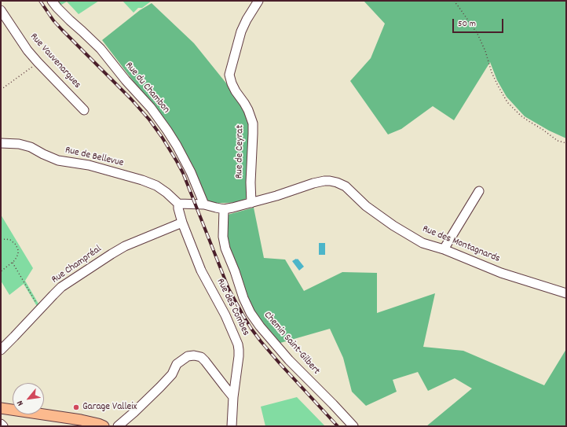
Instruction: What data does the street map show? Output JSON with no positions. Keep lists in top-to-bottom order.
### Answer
{
  "streets": {
    "street": [
      "Rue Vauvenargues",
      "Rue du Chambon",
      "Rue de Ceyrat",
      "Rue de Bellevue",
      "Rue des Montagnards",
      "Rue Champréal",
      "Rue des Combes",
      "Chemin Saint-Gilbert"
    ]
  },
  "crossings": [
    ["Rue du Chambon", "Rue des Montagnards"],
    ["Rue de Ceyrat", "Rue des Montagnards"],
    ["Rue de Bellevue", "Rue des Montagnards"],
    ["Rue de Bellevue", "Rue des Combes"],
    ["Rue des Montagnards", "Rue des Combes"],
    ["Rue des Montagnards", "Chemin Saint-Gilbert"],
    ["Rue Champréal", "Rue des Combes"]
  ],
  "places": ["Garage Valleix"],
  "scale_bar": "50 m",
  "north": "bottom left"
}
